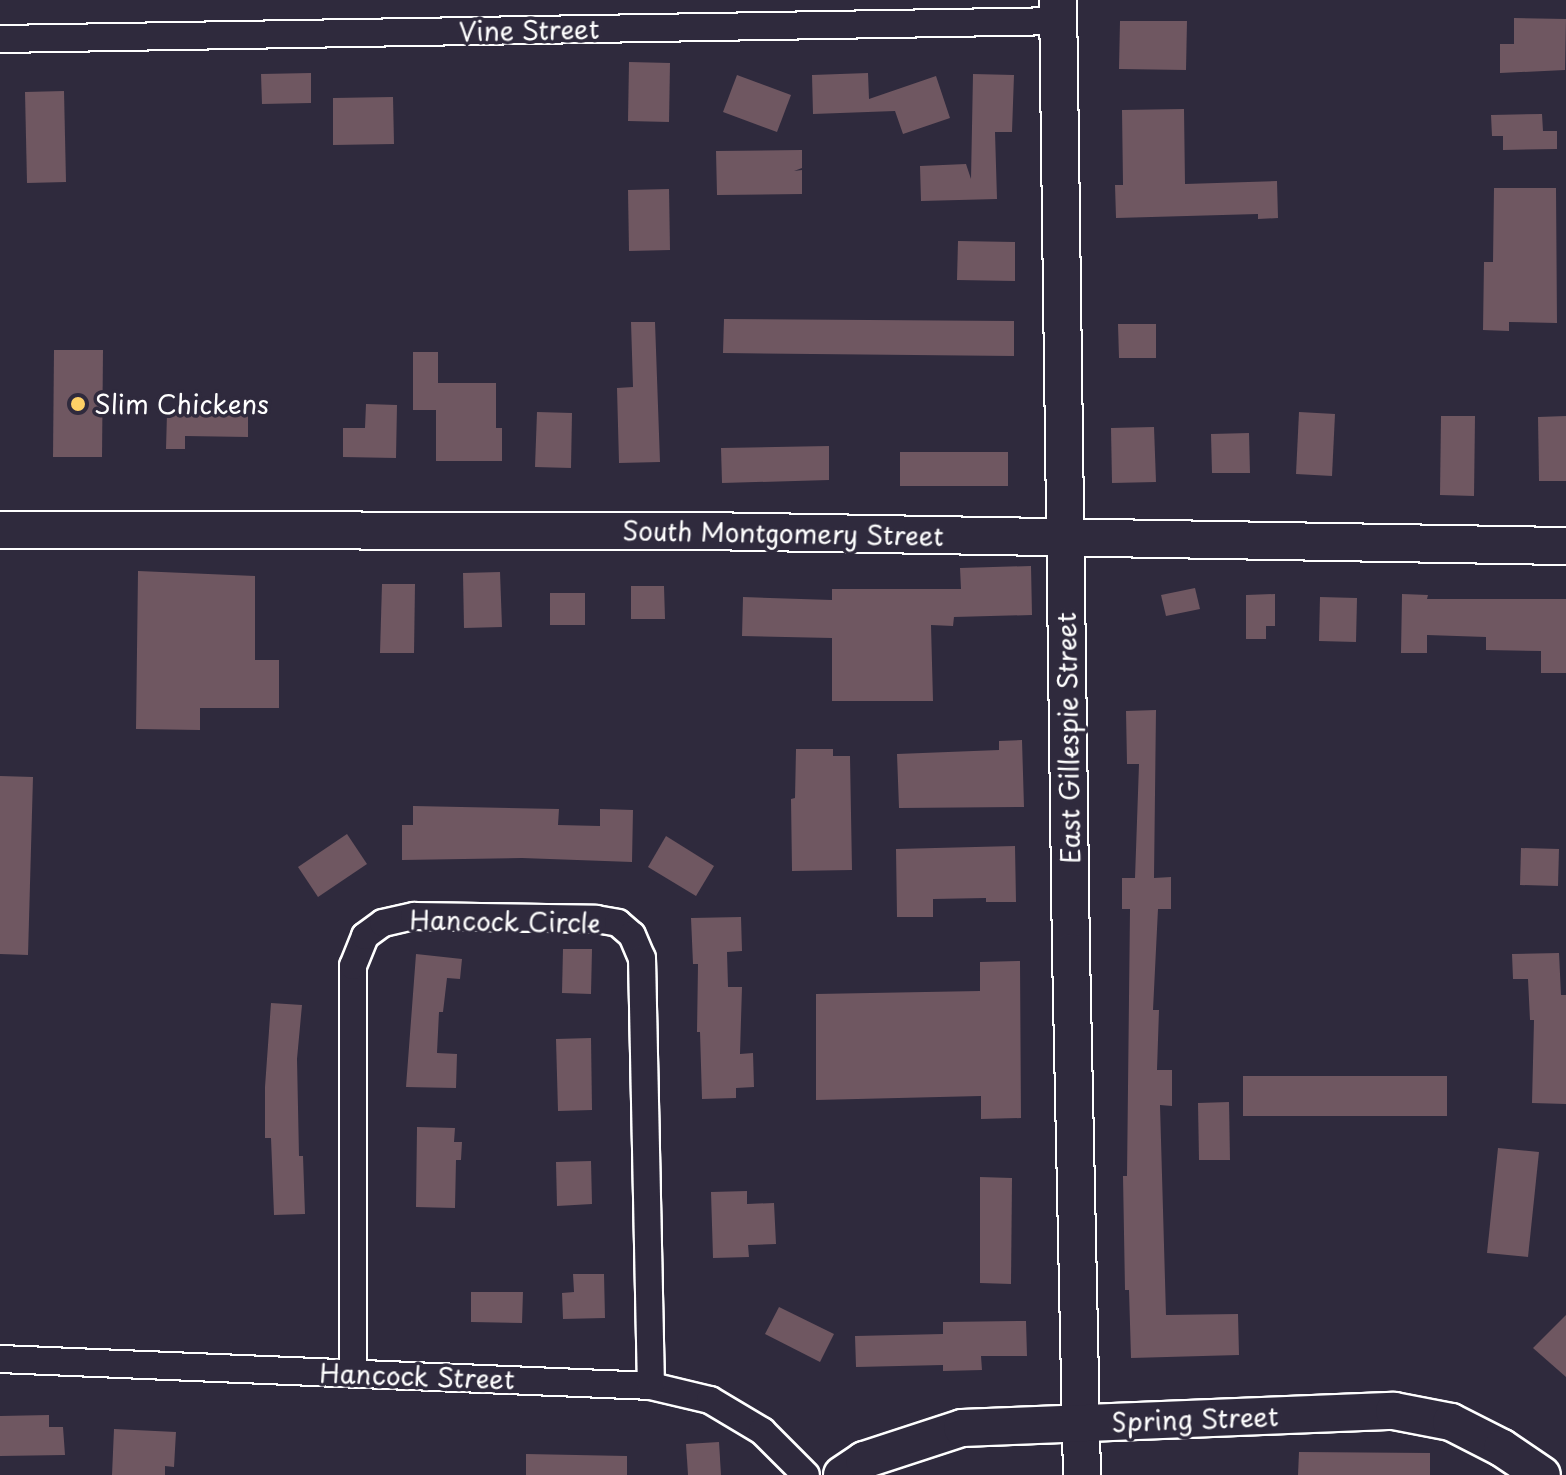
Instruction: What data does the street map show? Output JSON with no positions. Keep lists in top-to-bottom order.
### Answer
{
  "streets": {
    "street": [
      "Vine Street",
      "South Montgomery Street",
      "East Gillespie Street",
      "Hancock Circle",
      "Hancock Street",
      "Spring Street"
    ]
  },
  "crossings": [
    ["Vine Street", "East Gillespie Street"],
    ["South Montgomery Street", "East Gillespie Street"],
    ["East Gillespie Street", "Spring Street"],
    ["Hancock Circle", "Hancock Street"]
  ],
  "places": ["Slim Chickens"]
}
